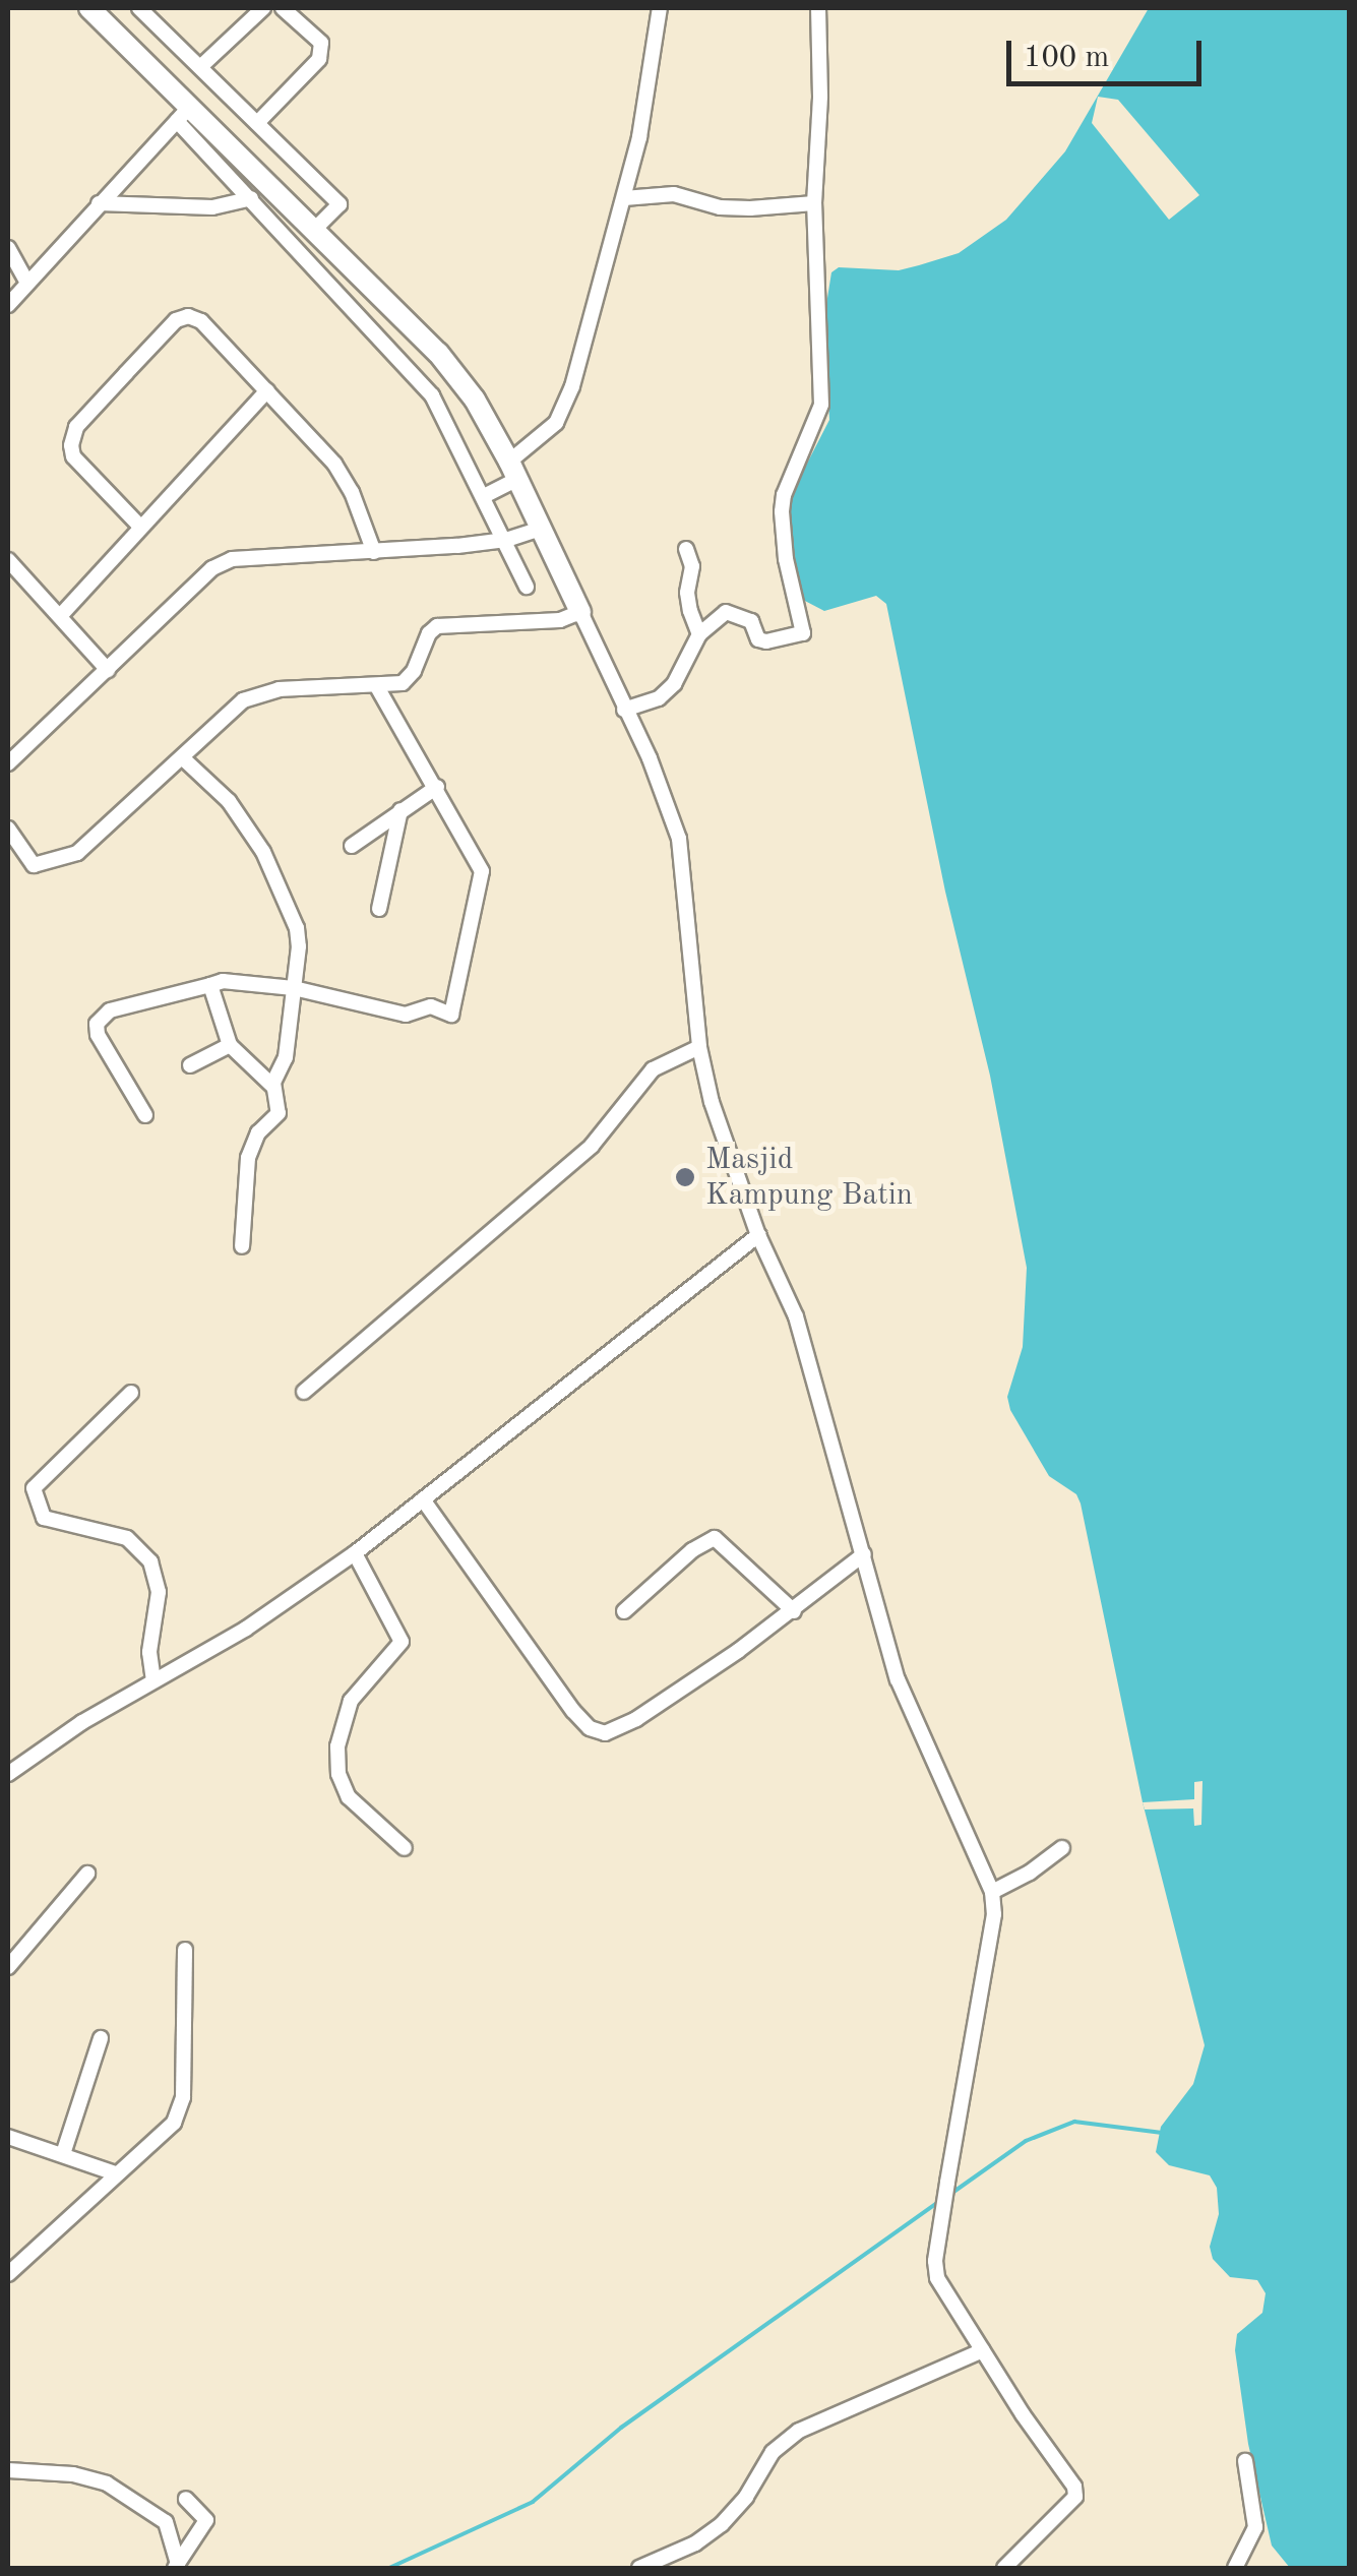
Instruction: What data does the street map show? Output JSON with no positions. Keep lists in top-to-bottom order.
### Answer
{
  "places": ["Masjid Kampung Batin"],
  "scale_bar": "100 m"
}
